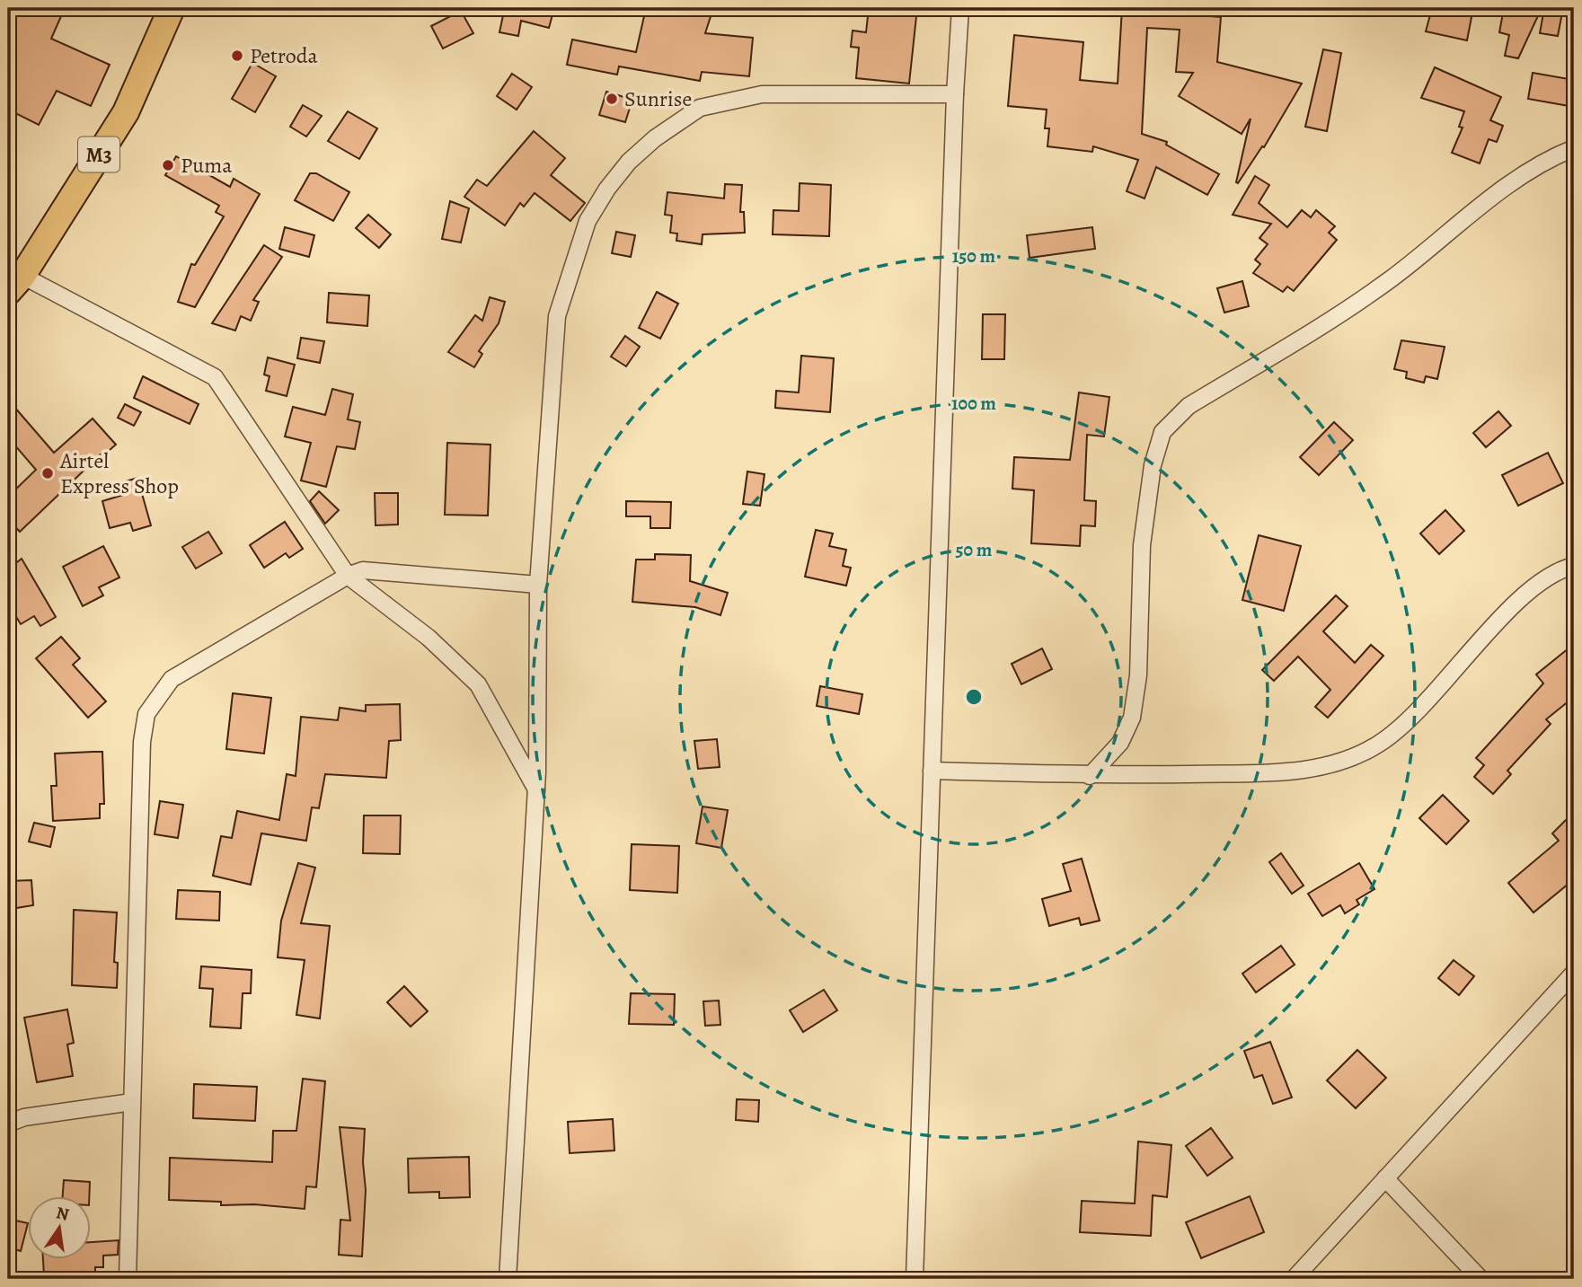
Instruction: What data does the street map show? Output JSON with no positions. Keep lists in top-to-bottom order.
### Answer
{
  "streets": {
    "highway": ["M3"]
  },
  "places": [
    "Petroda",
    "Sunrise",
    "Puma",
    "Airtel Express Shop"
  ],
  "north": "top",
  "rings": ["150 m", "100 m", "50 m"]
}
